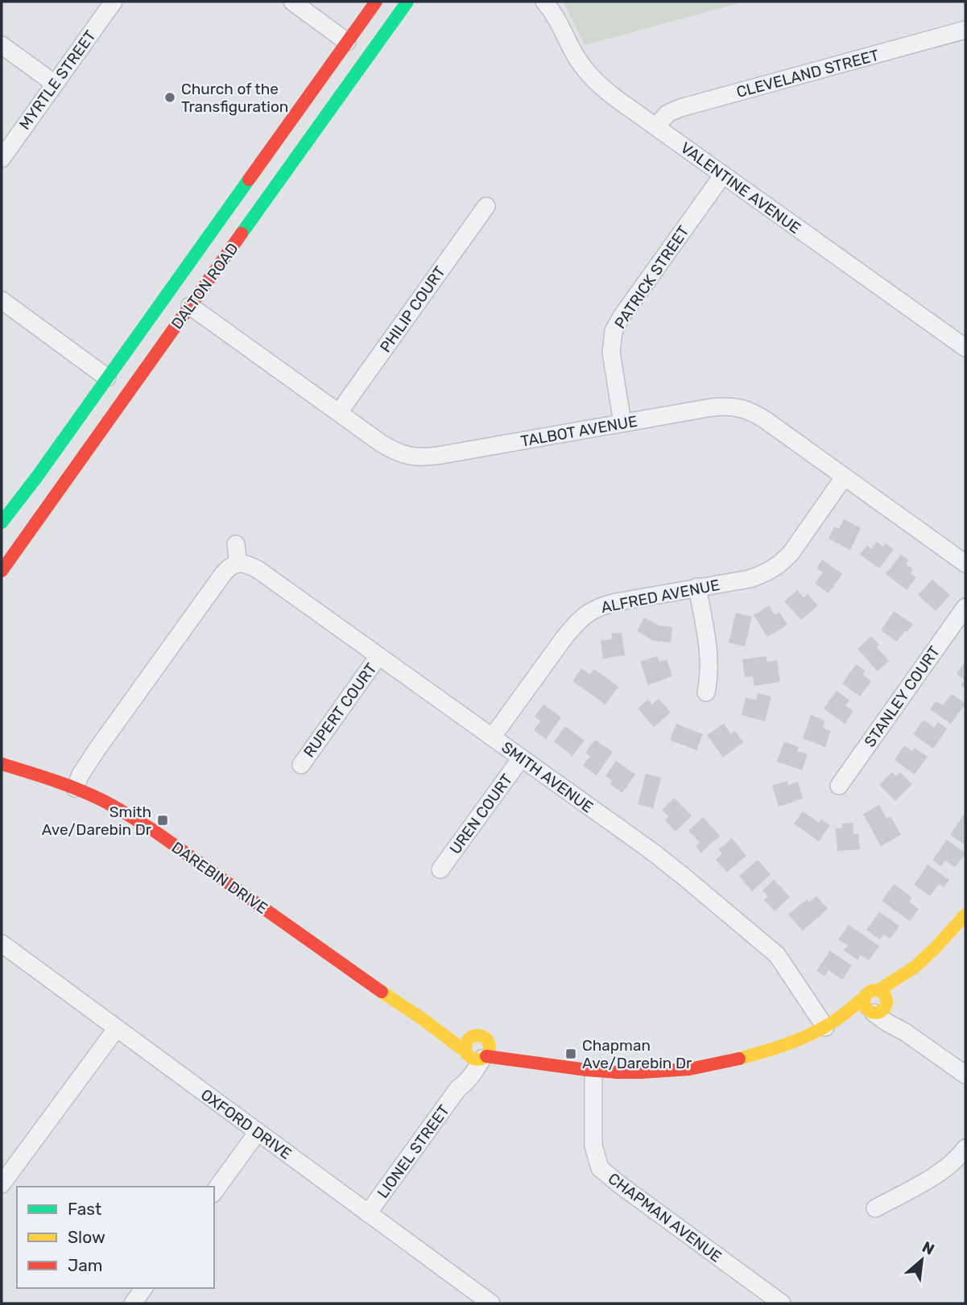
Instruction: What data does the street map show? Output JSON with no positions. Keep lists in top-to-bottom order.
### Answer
{
  "streets": {
    "main road": ["DALTON ROAD", "DAREBIN DRIVE"],
    "street": [
      "CLEVELAND STREET",
      "MYRTLE STREET",
      "VALENTINE AVENUE",
      "PATRICK STREET",
      "PHILIP COURT",
      "TALBOT AVENUE",
      "ALFRED AVENUE",
      "STANLEY COURT",
      "RUPERT COURT",
      "SMITH AVENUE",
      "UREN COURT",
      "OXFORD DRIVE",
      "LIONEL STREET",
      "CHAPMAN AVENUE"
    ]
  },
  "crossings": [
    ["CLEVELAND STREET", "VALENTINE AVENUE"],
    ["VALENTINE AVENUE", "PATRICK STREET"],
    ["PATRICK STREET", "TALBOT AVENUE"],
    ["DALTON ROAD", "TALBOT AVENUE"],
    ["PHILIP COURT", "TALBOT AVENUE"],
    ["TALBOT AVENUE", "ALFRED AVENUE"],
    ["ALFRED AVENUE", "SMITH AVENUE"],
    ["RUPERT COURT", "SMITH AVENUE"],
    ["SMITH AVENUE", "UREN COURT"],
    ["SMITH AVENUE", "DAREBIN DRIVE"],
    ["DAREBIN DRIVE", "LIONEL STREET"],
    ["DAREBIN DRIVE", "CHAPMAN AVENUE"],
    ["OXFORD DRIVE", "LIONEL STREET"]
  ],
  "places": {
    "other": ["Church of the Transfiguration"],
    "transit": ["Smith Ave/Darebin Dr", "Chapman Ave/Darebin Dr"]
  },
  "legend": ["Fast", "Slow", "Jam"],
  "north": "top right"
}
